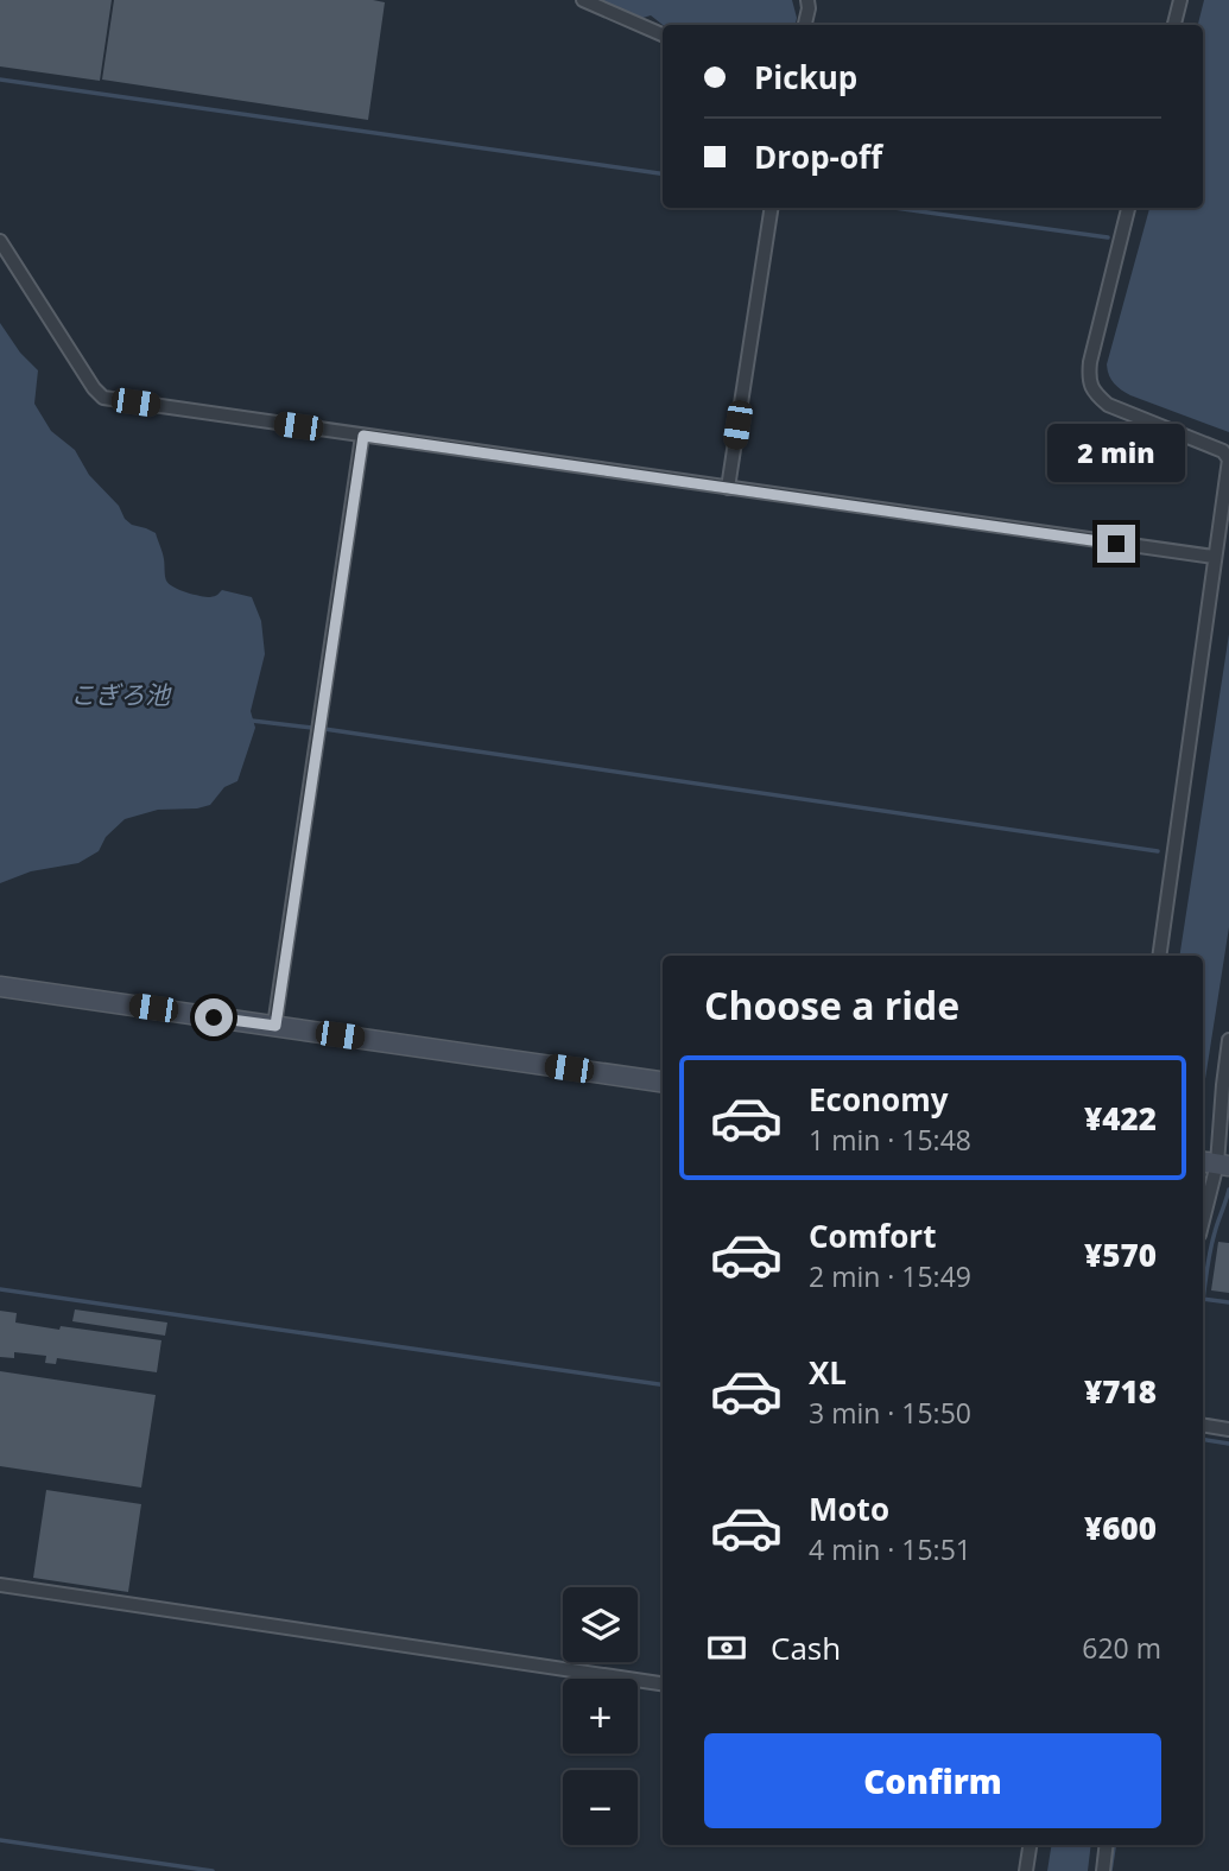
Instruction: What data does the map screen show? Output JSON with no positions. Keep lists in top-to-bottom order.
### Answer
{
  "water": ["こぎろ池"],
  "page": {
    "banner": ["Pickup", "Drop-off"],
    "bubble": "2 min",
    "heading": "Choose a ride",
    "list": [
      {
        "name": "Economy",
        "note": "1 min · 15:48",
        "value": "¥422"
      },
      {
        "name": "Comfort",
        "note": "2 min · 15:49",
        "value": "¥570"
      },
      {
        "name": "XL",
        "note": "3 min · 15:50",
        "value": "¥718"
      },
      {
        "name": "Moto",
        "note": "4 min · 15:51",
        "value": "¥600"
      }
    ],
    "map_buttons": ["+", "−"],
    "pay": ["Cash", "620 m"],
    "buttons": "Confirm"
  }
}
